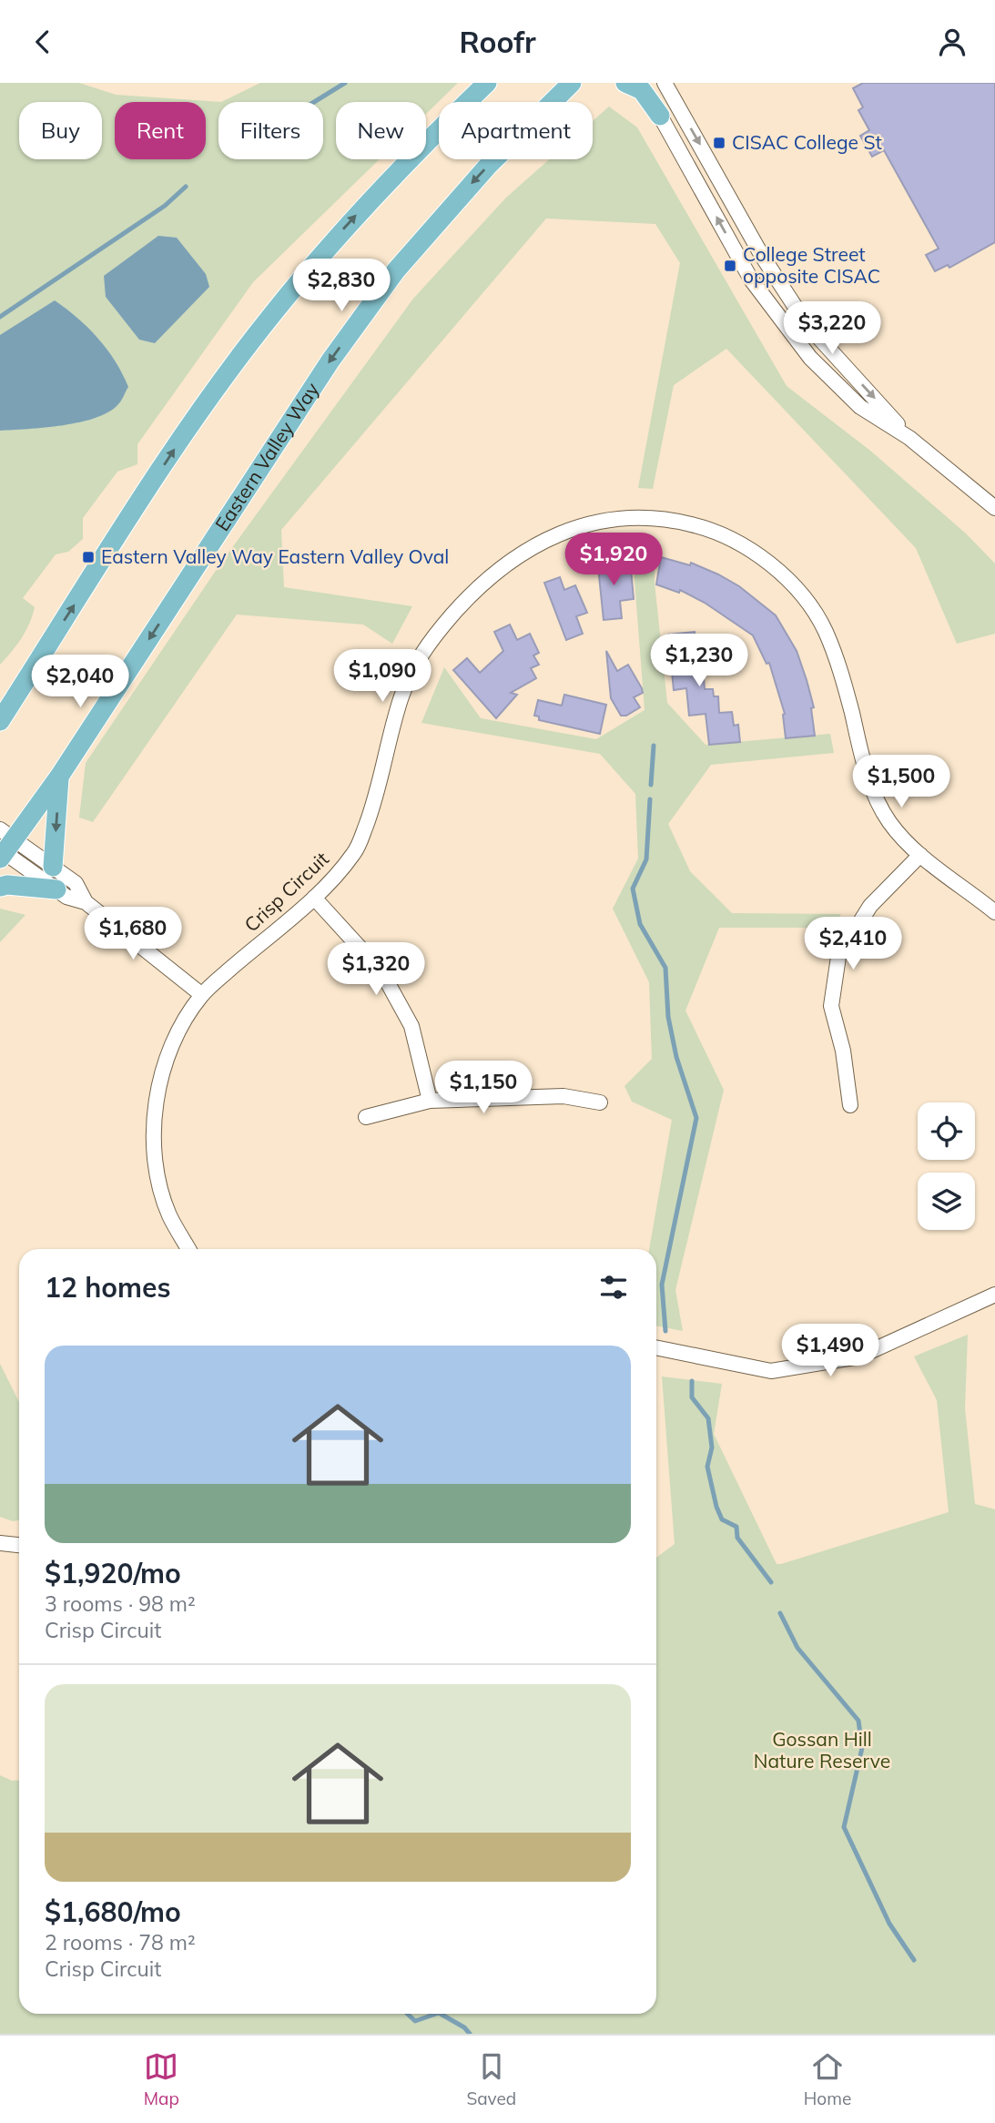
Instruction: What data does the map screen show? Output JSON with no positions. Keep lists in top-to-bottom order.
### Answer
{
  "streets": {
    "main road": ["Eastern Valley Way"],
    "street": ["Crisp Circuit"]
  },
  "parks": ["Gossan Hill Nature Reserve"],
  "places": {
    "transit": ["CISAC College St", "College Street opposite CISAC", "Eastern Valley Way Eastern Valley Oval"]
  },
  "page": {
    "header": "Roofr",
    "chip": [
      "Buy",
      "Rent",
      "Filters",
      "New",
      "Apartment"
    ],
    "price": [
      "$2,830",
      "$3,220",
      "$1,920",
      "$1,230",
      "$1,090",
      "$2,040",
      "$1,500",
      "$1,680",
      "$2,410",
      "$1,320",
      "$1,150",
      "$1,490"
    ],
    "heading": "12 homes",
    "list": [
      {
        "name": "$1,920/mo",
        "note": "3 rooms · 98 m² · Crisp Circuit"
      },
      {
        "name": "$1,680/mo",
        "note": "2 rooms · 78 m² · Crisp Circuit"
      }
    ],
    "tabs": ["Map", "Saved", "Home"]
  }
}
